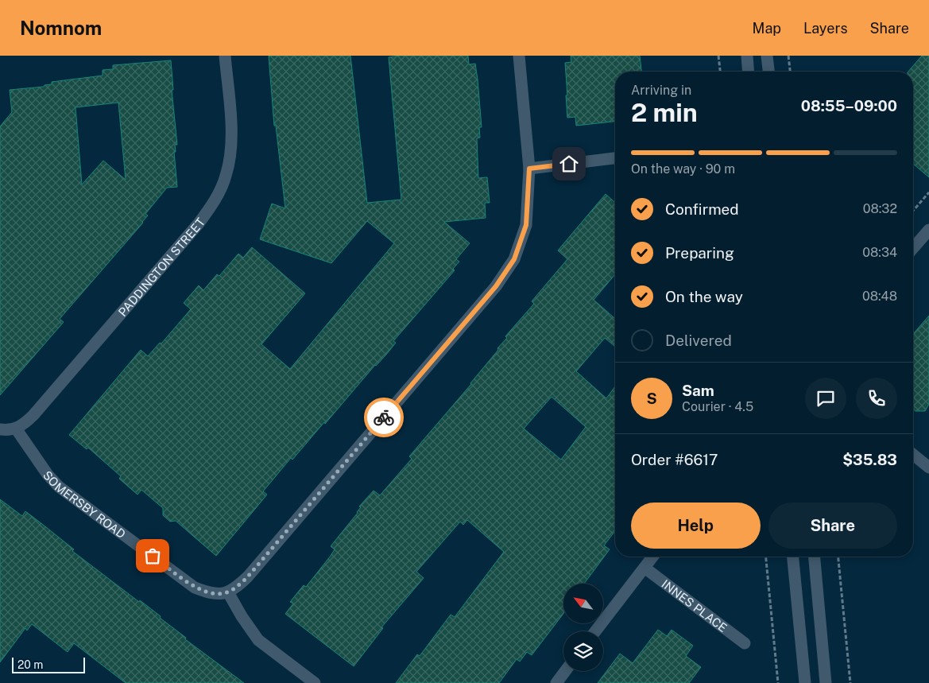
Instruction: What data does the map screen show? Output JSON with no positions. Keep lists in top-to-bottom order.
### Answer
{
  "streets": {
    "street": ["PADDINGTON STREET", "SOMERSBY ROAD", "INNES PLACE"]
  },
  "crossings": [
    ["PADDINGTON STREET", "SOMERSBY ROAD"]
  ],
  "scale_bar": "20 m",
  "north": "top left",
  "page": {
    "header": "Nomnom",
    "nav": ["Map", "Layers", "Share"],
    "heading": ["2 min", "Arriving in", "08:55–09:00"],
    "panel": [
      "Sam",
      "Courier · 4.5",
      "Order #6617",
      "$35.83"
    ],
    "bar": "On the way · 90 m",
    "list": [
      ["Confirmed", "08:32"],
      ["Preparing", "08:34"],
      ["On the way", "08:48"],
      "Delivered"
    ],
    "round": "S",
    "buttons": ["Help", "Share"],
    "scale": "20 m"
  }
}
